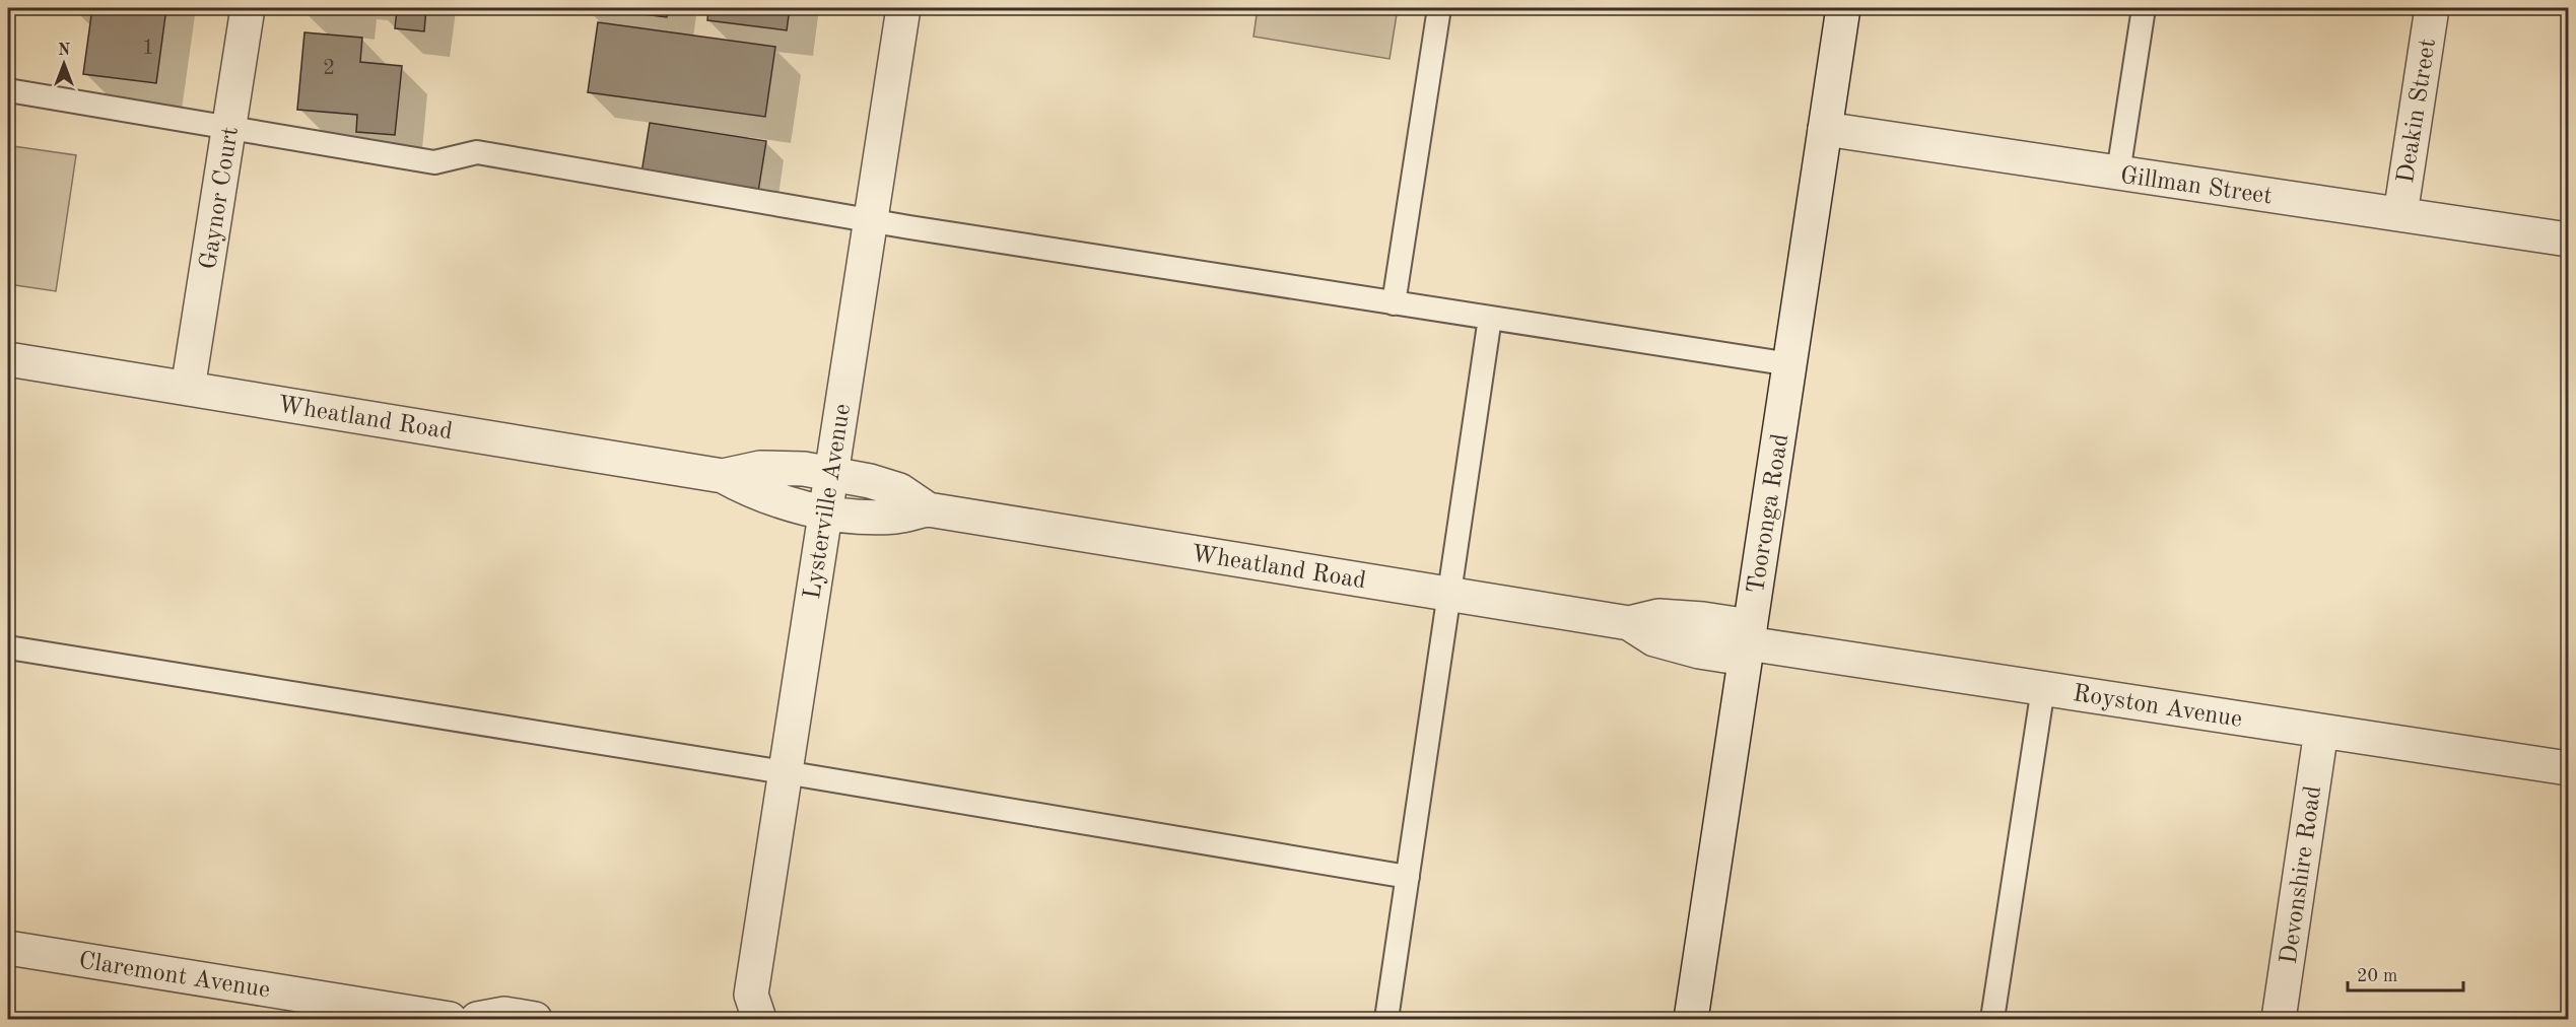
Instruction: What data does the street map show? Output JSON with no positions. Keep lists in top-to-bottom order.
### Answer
{
  "streets": {
    "street": [
      "Deakin Street",
      "Gillman Street",
      "Gaynor Court",
      "Wheatland Road",
      "Lysterville Avenue",
      "Tooronga Road",
      "Royston Avenue",
      "Devonshire Road",
      "Claremont Avenue"
    ]
  },
  "crossings": [
    ["Deakin Street", "Gillman Street"],
    ["Gillman Street", "Tooronga Road"],
    ["Gaynor Court", "Wheatland Road"],
    ["Wheatland Road", "Lysterville Avenue"],
    ["Wheatland Road", "Tooronga Road"],
    ["Wheatland Road", "Royston Avenue"],
    ["Tooronga Road", "Royston Avenue"],
    ["Royston Avenue", "Devonshire Road"]
  ],
  "house_numbers": ["1", "2"],
  "scale_bar": "20 m",
  "north": "top"
}
